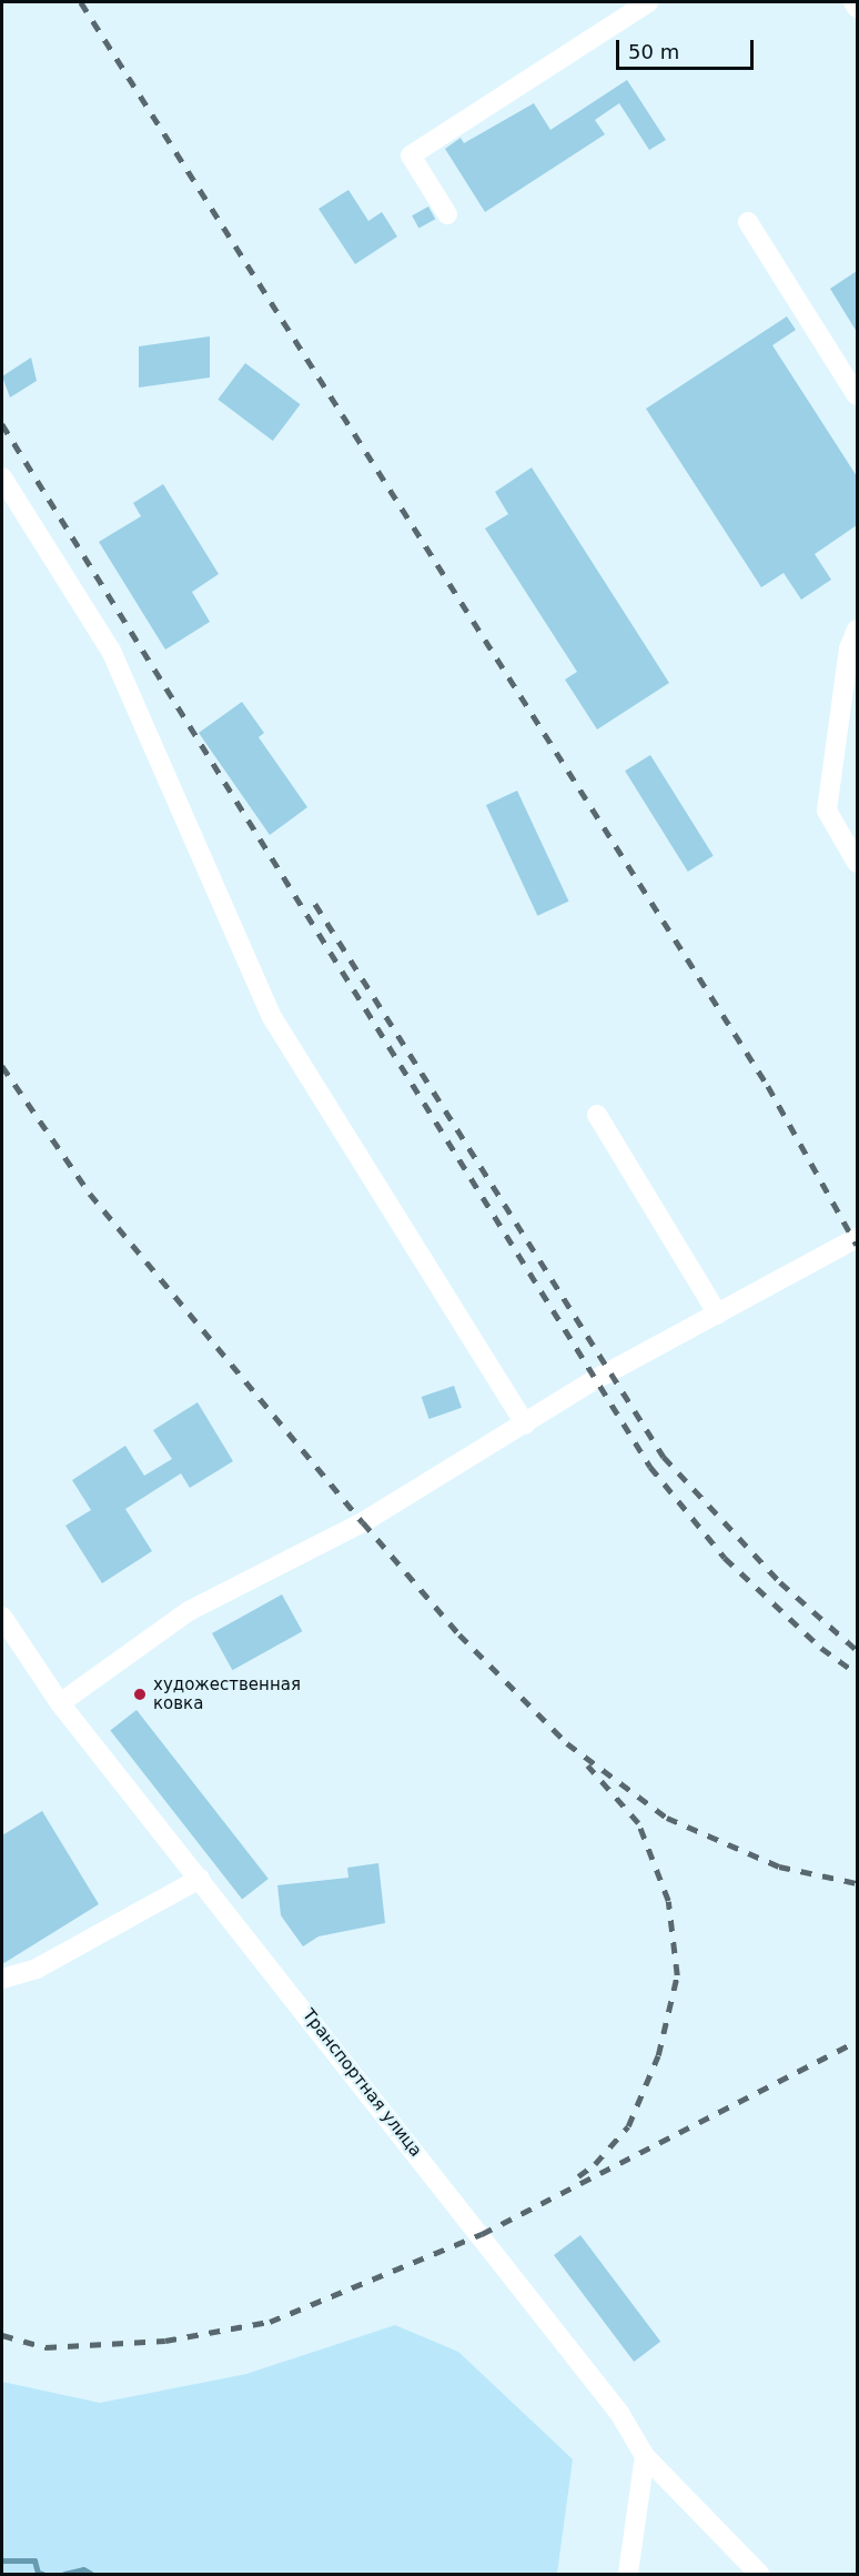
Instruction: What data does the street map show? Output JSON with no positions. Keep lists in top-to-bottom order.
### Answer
{
  "streets": {
    "street": ["Транспортная улица"]
  },
  "places": ["художественная ковка"],
  "scale_bar": "50 m"
}
